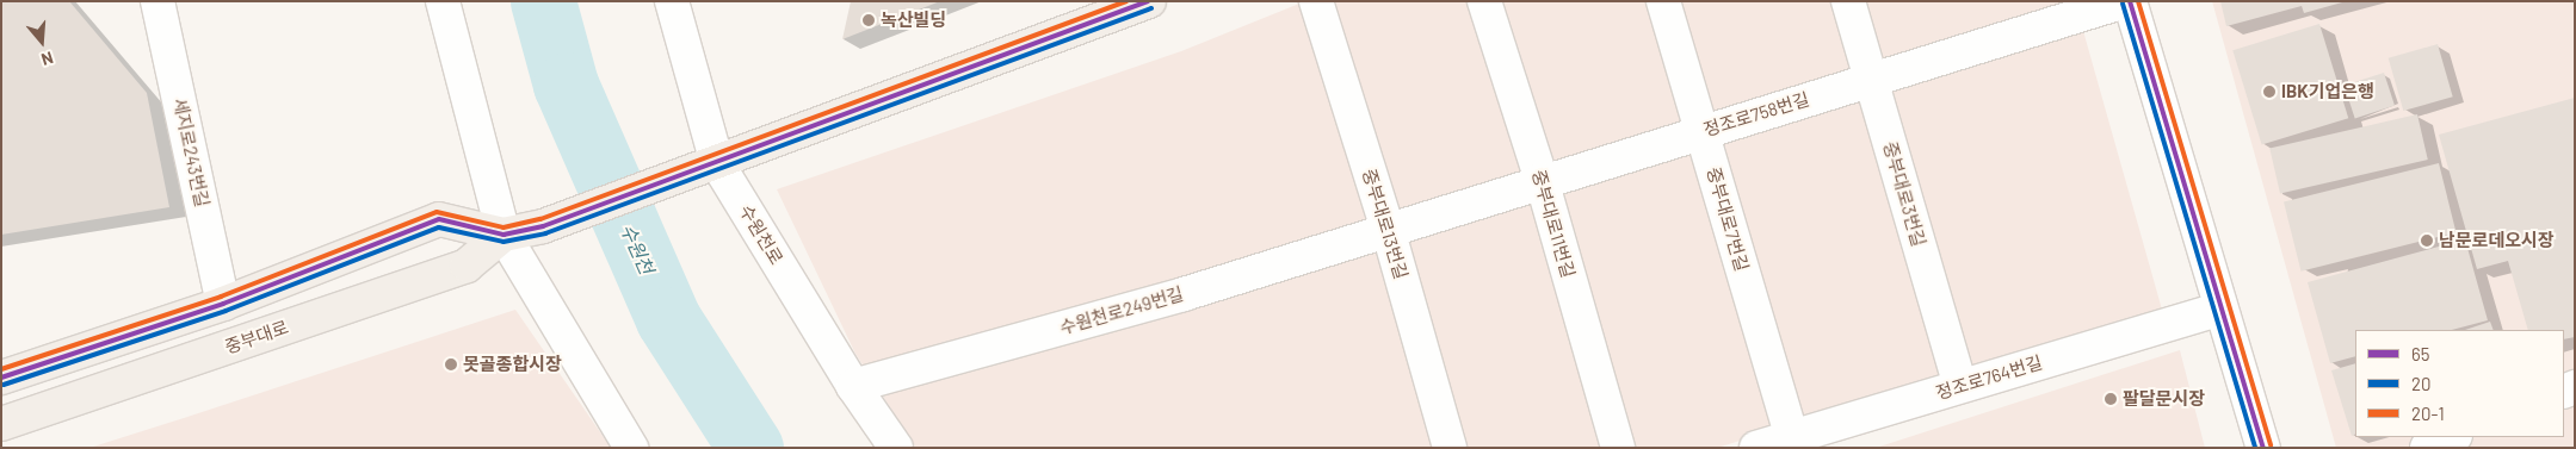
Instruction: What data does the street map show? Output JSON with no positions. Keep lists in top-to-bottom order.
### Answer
{
  "streets": {
    "main road": ["중부대로"],
    "street": [
      "정조로758번길",
      "세지로243번길",
      "중부대로3번길",
      "중부대로7번길",
      "중부대로13번길",
      "중부대로11번길",
      "수원천로",
      "수원천로249번길",
      "정조로764번길"
    ]
  },
  "crossings": [
    ["정조로758번길", "중부대로3번길"],
    ["정조로758번길", "중부대로7번길"],
    ["정조로758번길", "중부대로13번길"],
    ["정조로758번길", "중부대로11번길"],
    ["정조로758번길", "수원천로249번길"],
    ["세지로243번길", "중부대로"],
    ["중부대로3번길", "정조로764번길"],
    ["중부대로7번길", "정조로764번길"],
    ["중부대로13번길", "수원천로249번길"],
    ["수원천로", "수원천로249번길"],
    ["수원천로", "중부대로"]
  ],
  "water": ["수원천"],
  "places": [
    "녹산빌딩",
    "IBK기업은행",
    "남문로데오시장",
    "못골종합시장",
    "팔달문시장"
  ],
  "lines": ["transit line 65", "transit line 20-1", "transit line 20"],
  "legend": ["65", "20", "20-1"],
  "north": "bottom"
}
